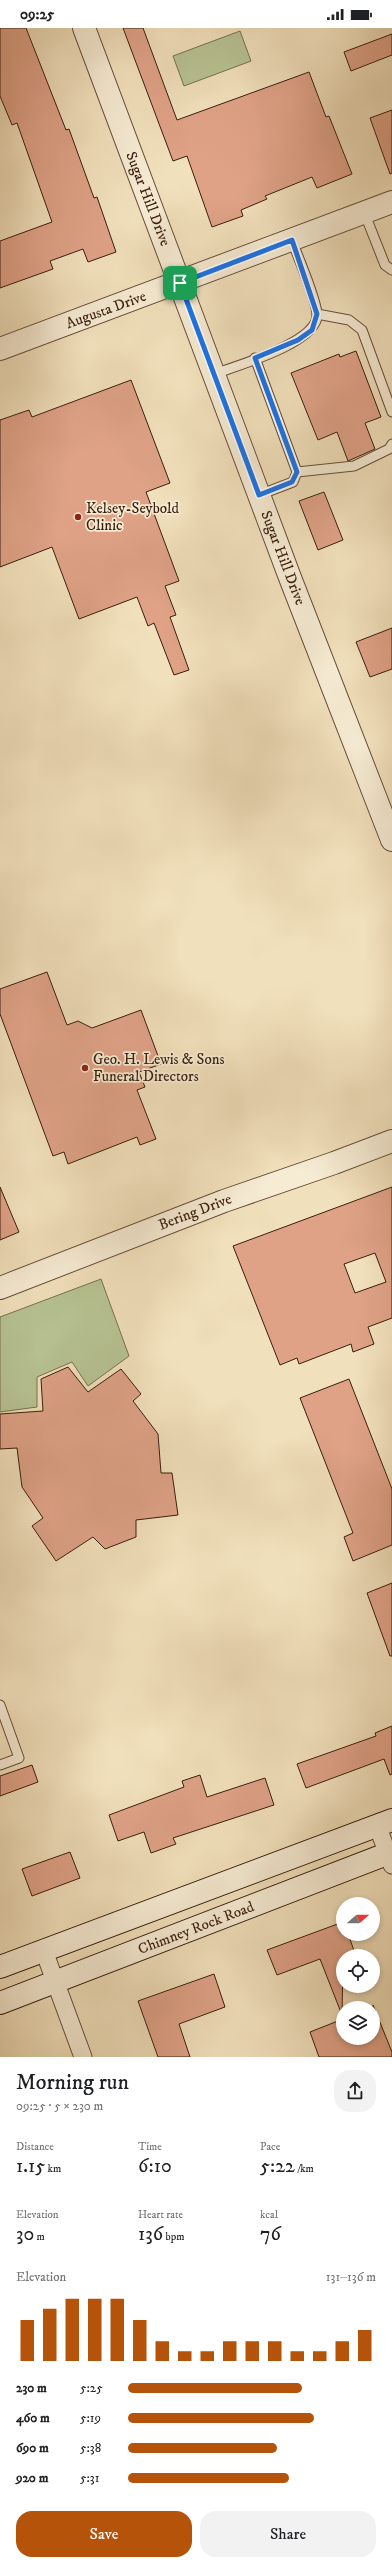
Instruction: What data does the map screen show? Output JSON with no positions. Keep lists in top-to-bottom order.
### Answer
{
  "streets": {
    "street": [
      "Sugar Hill Drive",
      "Augusta Drive",
      "Bering Drive",
      "Chimney Rock Road"
    ]
  },
  "crossings": [
    ["Sugar Hill Drive", "Augusta Drive"]
  ],
  "places": ["Kelsey-Seybold Clinic", "Geo. H. Lewis & Sons Funeral Directors"],
  "north": "right",
  "page": {
    "status": "09:25",
    "heading": ["Morning run", "09:25 · 5 × 230 m"],
    "stats": [
      ["Distance", "1.15 km"],
      ["Time", "6:10"],
      ["Pace", "5:22 /km"],
      ["Elevation", "30 m"],
      ["Heart rate", "136 bpm"],
      ["kcal", "76"]
    ],
    "chart": ["Elevation", "131–136 m"],
    "list": [
      {
        "name": "230 m",
        "note": "5:25"
      },
      {
        "name": "460 m",
        "note": "5:19"
      },
      {
        "name": "690 m",
        "note": "5:38"
      },
      {
        "name": "920 m",
        "note": "5:31"
      }
    ],
    "buttons": ["Save", "Share"]
  }
}
